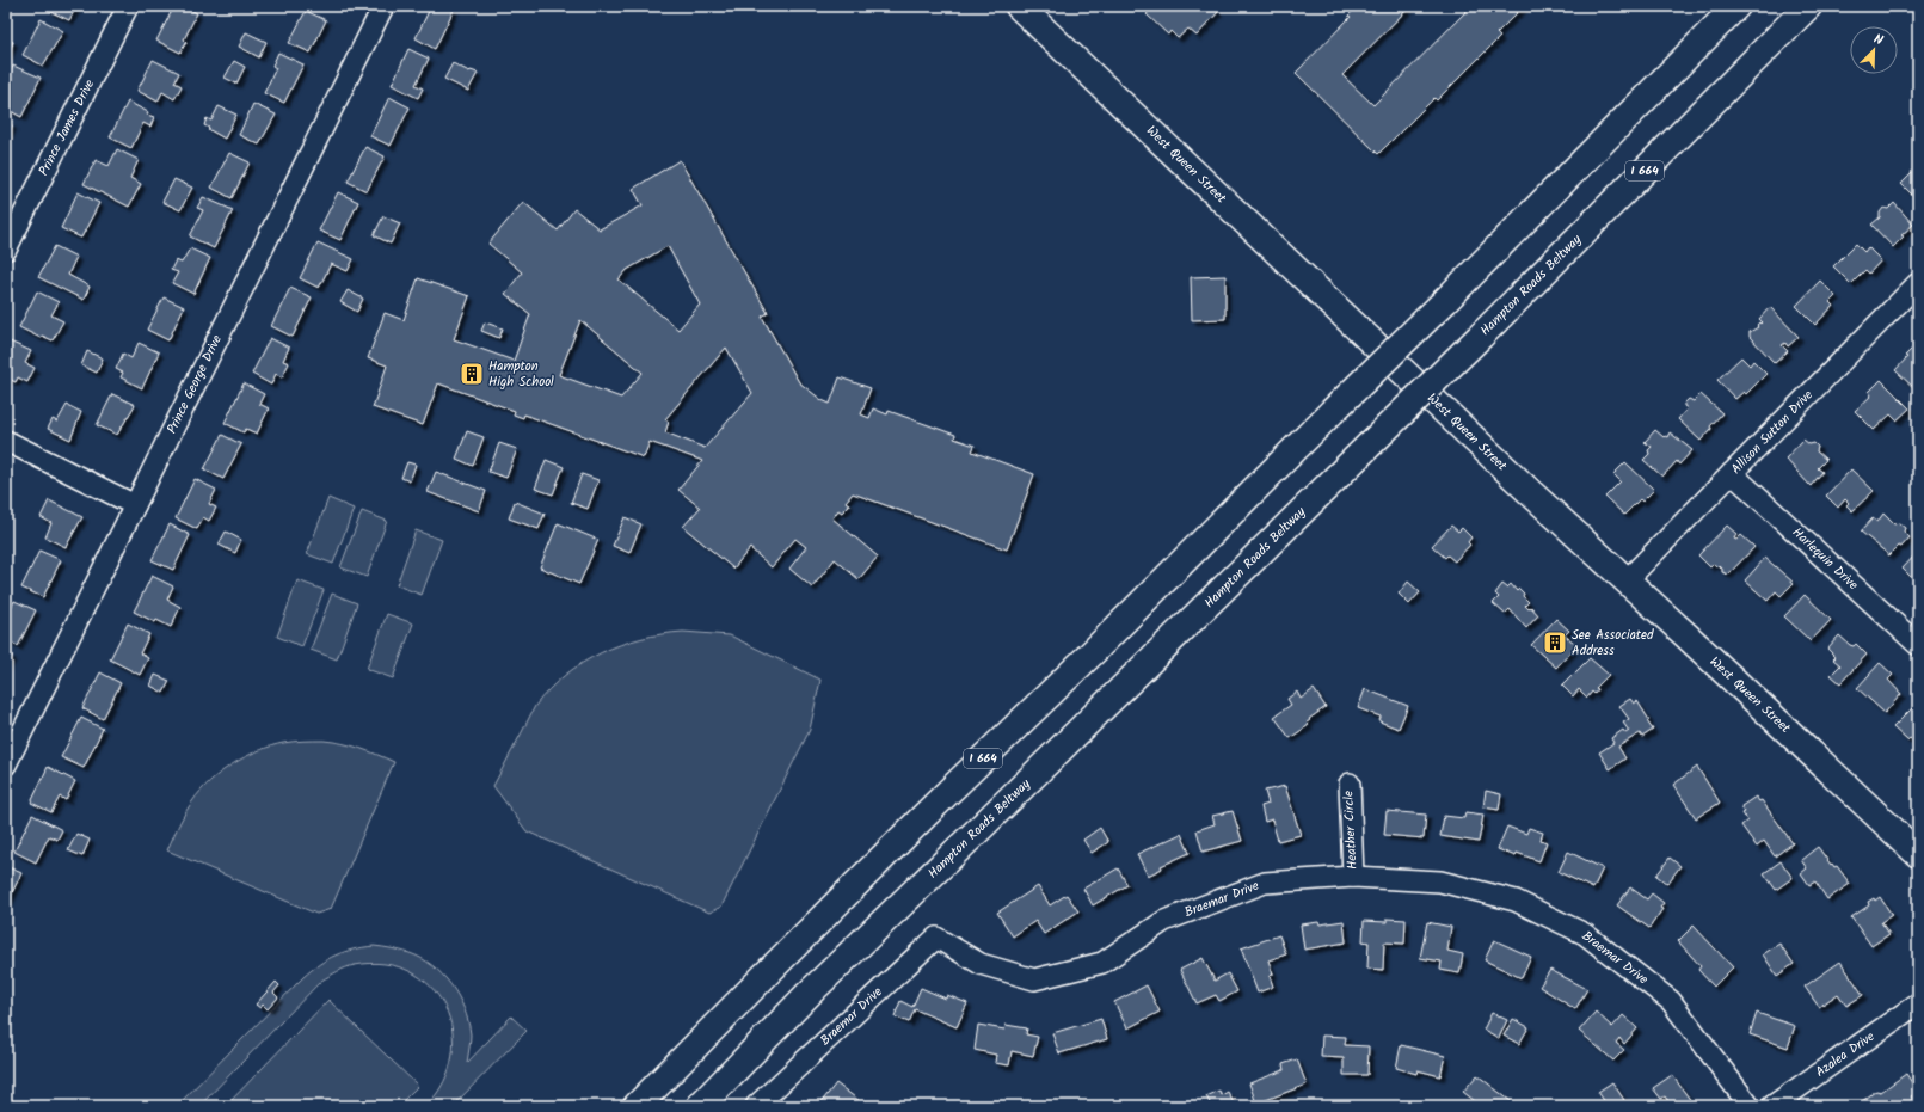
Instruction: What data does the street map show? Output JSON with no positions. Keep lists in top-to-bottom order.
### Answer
{
  "streets": {
    "main road": ["West Queen Street", "I 664", "Hampton Roads Beltway"],
    "street": [
      "Prince James Drive",
      "Prince George Drive",
      "Allison Sutton Drive",
      "Harlequin Drive",
      "Heather Circle",
      "Braemar Drive",
      "Azalea Drive"
    ]
  },
  "crossings": [
    ["West Queen Street", "Allison Sutton Drive"],
    ["Allison Sutton Drive", "Harlequin Drive"],
    ["Heather Circle", "Braemar Drive"]
  ],
  "places": {
    "building": ["Hampton High School", "See Associated Address"]
  },
  "north": "top right"
}
